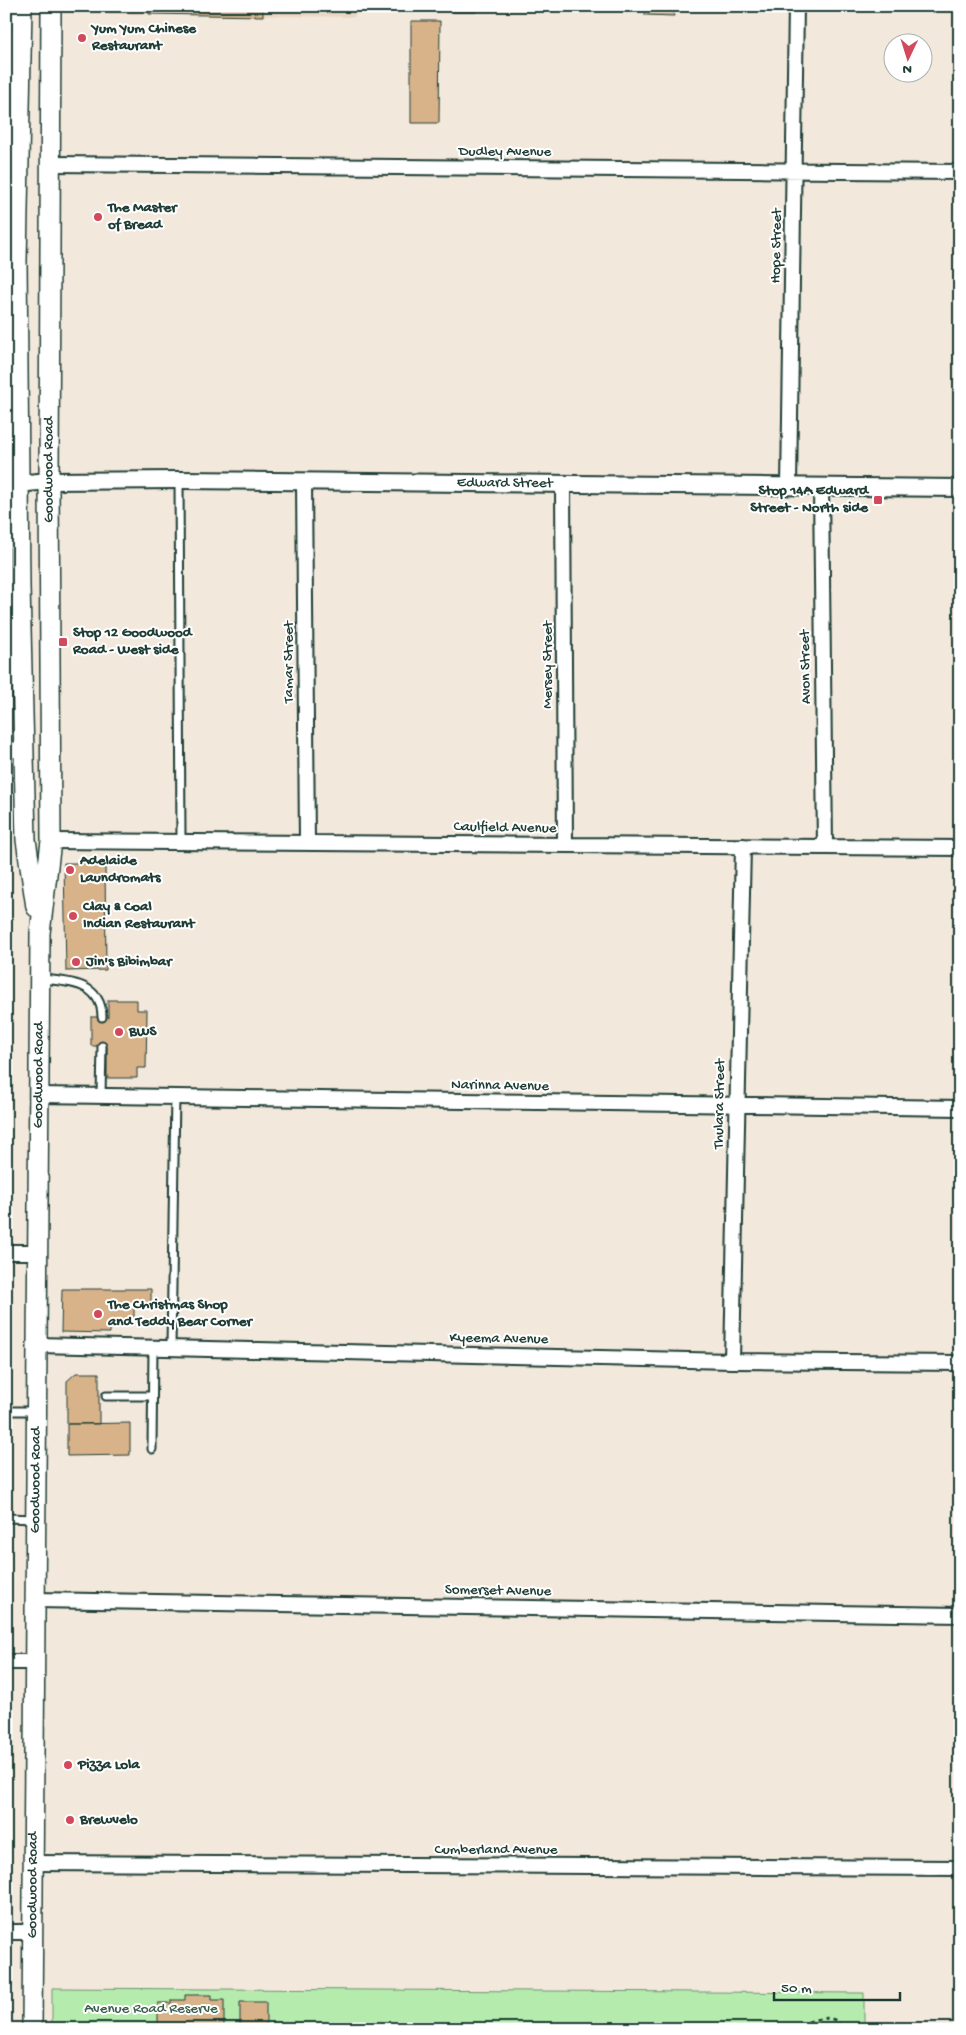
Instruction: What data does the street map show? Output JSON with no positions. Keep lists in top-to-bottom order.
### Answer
{
  "streets": {
    "main road": ["Goodwood Road"],
    "street": [
      "Dudley Avenue",
      "Hope Street",
      "Edward Street",
      "Tamar Street",
      "Mersey Street",
      "Avon Street",
      "Caulfield Avenue",
      "Narinna Avenue",
      "Thulara Street",
      "Kyeema Avenue",
      "Somerset Avenue",
      "Cumberland Avenue"
    ]
  },
  "crossings": [
    ["Dudley Avenue", "Hope Street"],
    ["Dudley Avenue", "Goodwood Road"],
    ["Hope Street", "Edward Street"],
    ["Goodwood Road", "Edward Street"],
    ["Goodwood Road", "Caulfield Avenue"],
    ["Goodwood Road", "Narinna Avenue"],
    ["Goodwood Road", "Kyeema Avenue"],
    ["Goodwood Road", "Somerset Avenue"],
    ["Goodwood Road", "Cumberland Avenue"],
    ["Edward Street", "Tamar Street"],
    ["Edward Street", "Mersey Street"],
    ["Edward Street", "Avon Street"],
    ["Tamar Street", "Caulfield Avenue"],
    ["Mersey Street", "Caulfield Avenue"],
    ["Avon Street", "Caulfield Avenue"],
    ["Caulfield Avenue", "Thulara Street"],
    ["Narinna Avenue", "Thulara Street"],
    ["Thulara Street", "Kyeema Avenue"]
  ],
  "parks": ["Avenue Road Reserve"],
  "places": {
    "other": [
      "Yum Yum Chinese Restaurant",
      "The Master of Bread",
      "Adelaide Laundromats",
      "Clay & Coal Indian Restaurant",
      "Jin's Bibimbar",
      "BWS",
      "The Christmas Shop and Teddy Bear Corner",
      "Pizza Lola",
      "Brewvelo"
    ],
    "transit": ["Stop 14A Edward Street - North side", "Stop 12 Goodwood Road - West side"]
  },
  "scale_bar": "50 m",
  "north": "bottom"
}
